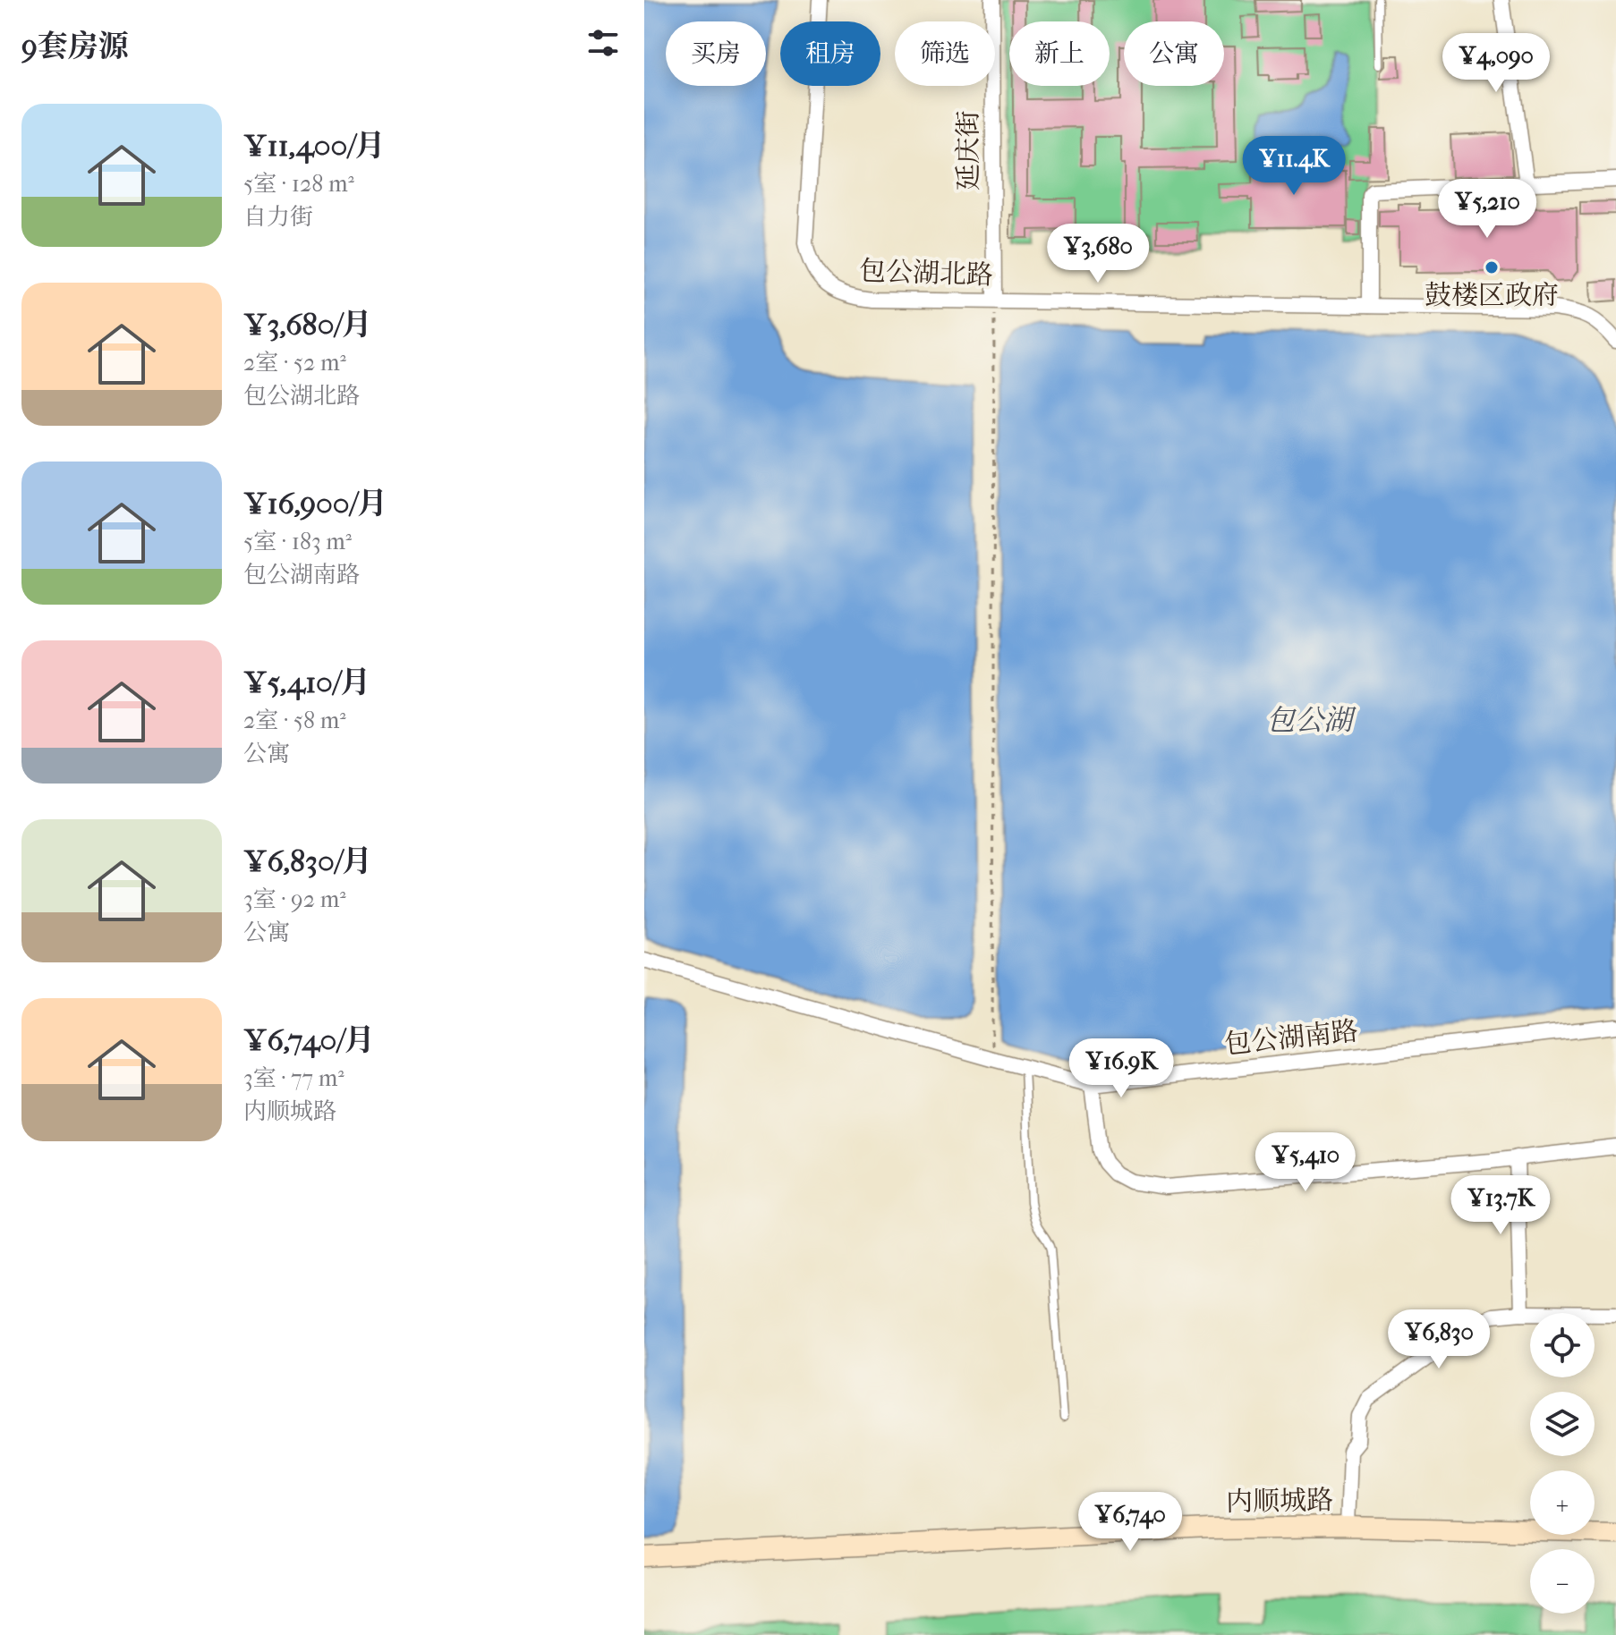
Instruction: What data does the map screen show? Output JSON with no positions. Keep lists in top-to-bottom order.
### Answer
{
  "streets": {
    "street": [
      "延庆街",
      "包公湖北路",
      "包公湖南路",
      "内顺城路"
    ]
  },
  "crossings": [
    ["延庆街", "包公湖北路"]
  ],
  "water": ["包公湖"],
  "places": ["鼓楼区政府"],
  "page": {
    "heading": "9套房源",
    "chip": [
      "买房",
      "租房",
      "筛选",
      "新上",
      "公寓"
    ],
    "price": [
      "¥4,090",
      "¥11.4K",
      "¥5,210",
      "¥3,680",
      "¥16.9K",
      "¥5,410",
      "¥13.7K",
      "¥6,830",
      "¥6,740"
    ],
    "list": [
      {
        "name": "¥11,400/月",
        "note": "5室 · 128 m² · 自力街"
      },
      {
        "name": "¥3,680/月",
        "note": "2室 · 52 m² · 包公湖北路"
      },
      {
        "name": "¥16,900/月",
        "note": "5室 · 183 m² · 包公湖南路"
      },
      {
        "name": "¥5,410/月",
        "note": "2室 · 58 m² · 公寓"
      },
      {
        "name": "¥6,830/月",
        "note": "3室 · 92 m² · 公寓"
      },
      {
        "name": "¥6,740/月",
        "note": "3室 · 77 m² · 内顺城路"
      }
    ],
    "map_buttons": ["+", "−"]
  }
}
